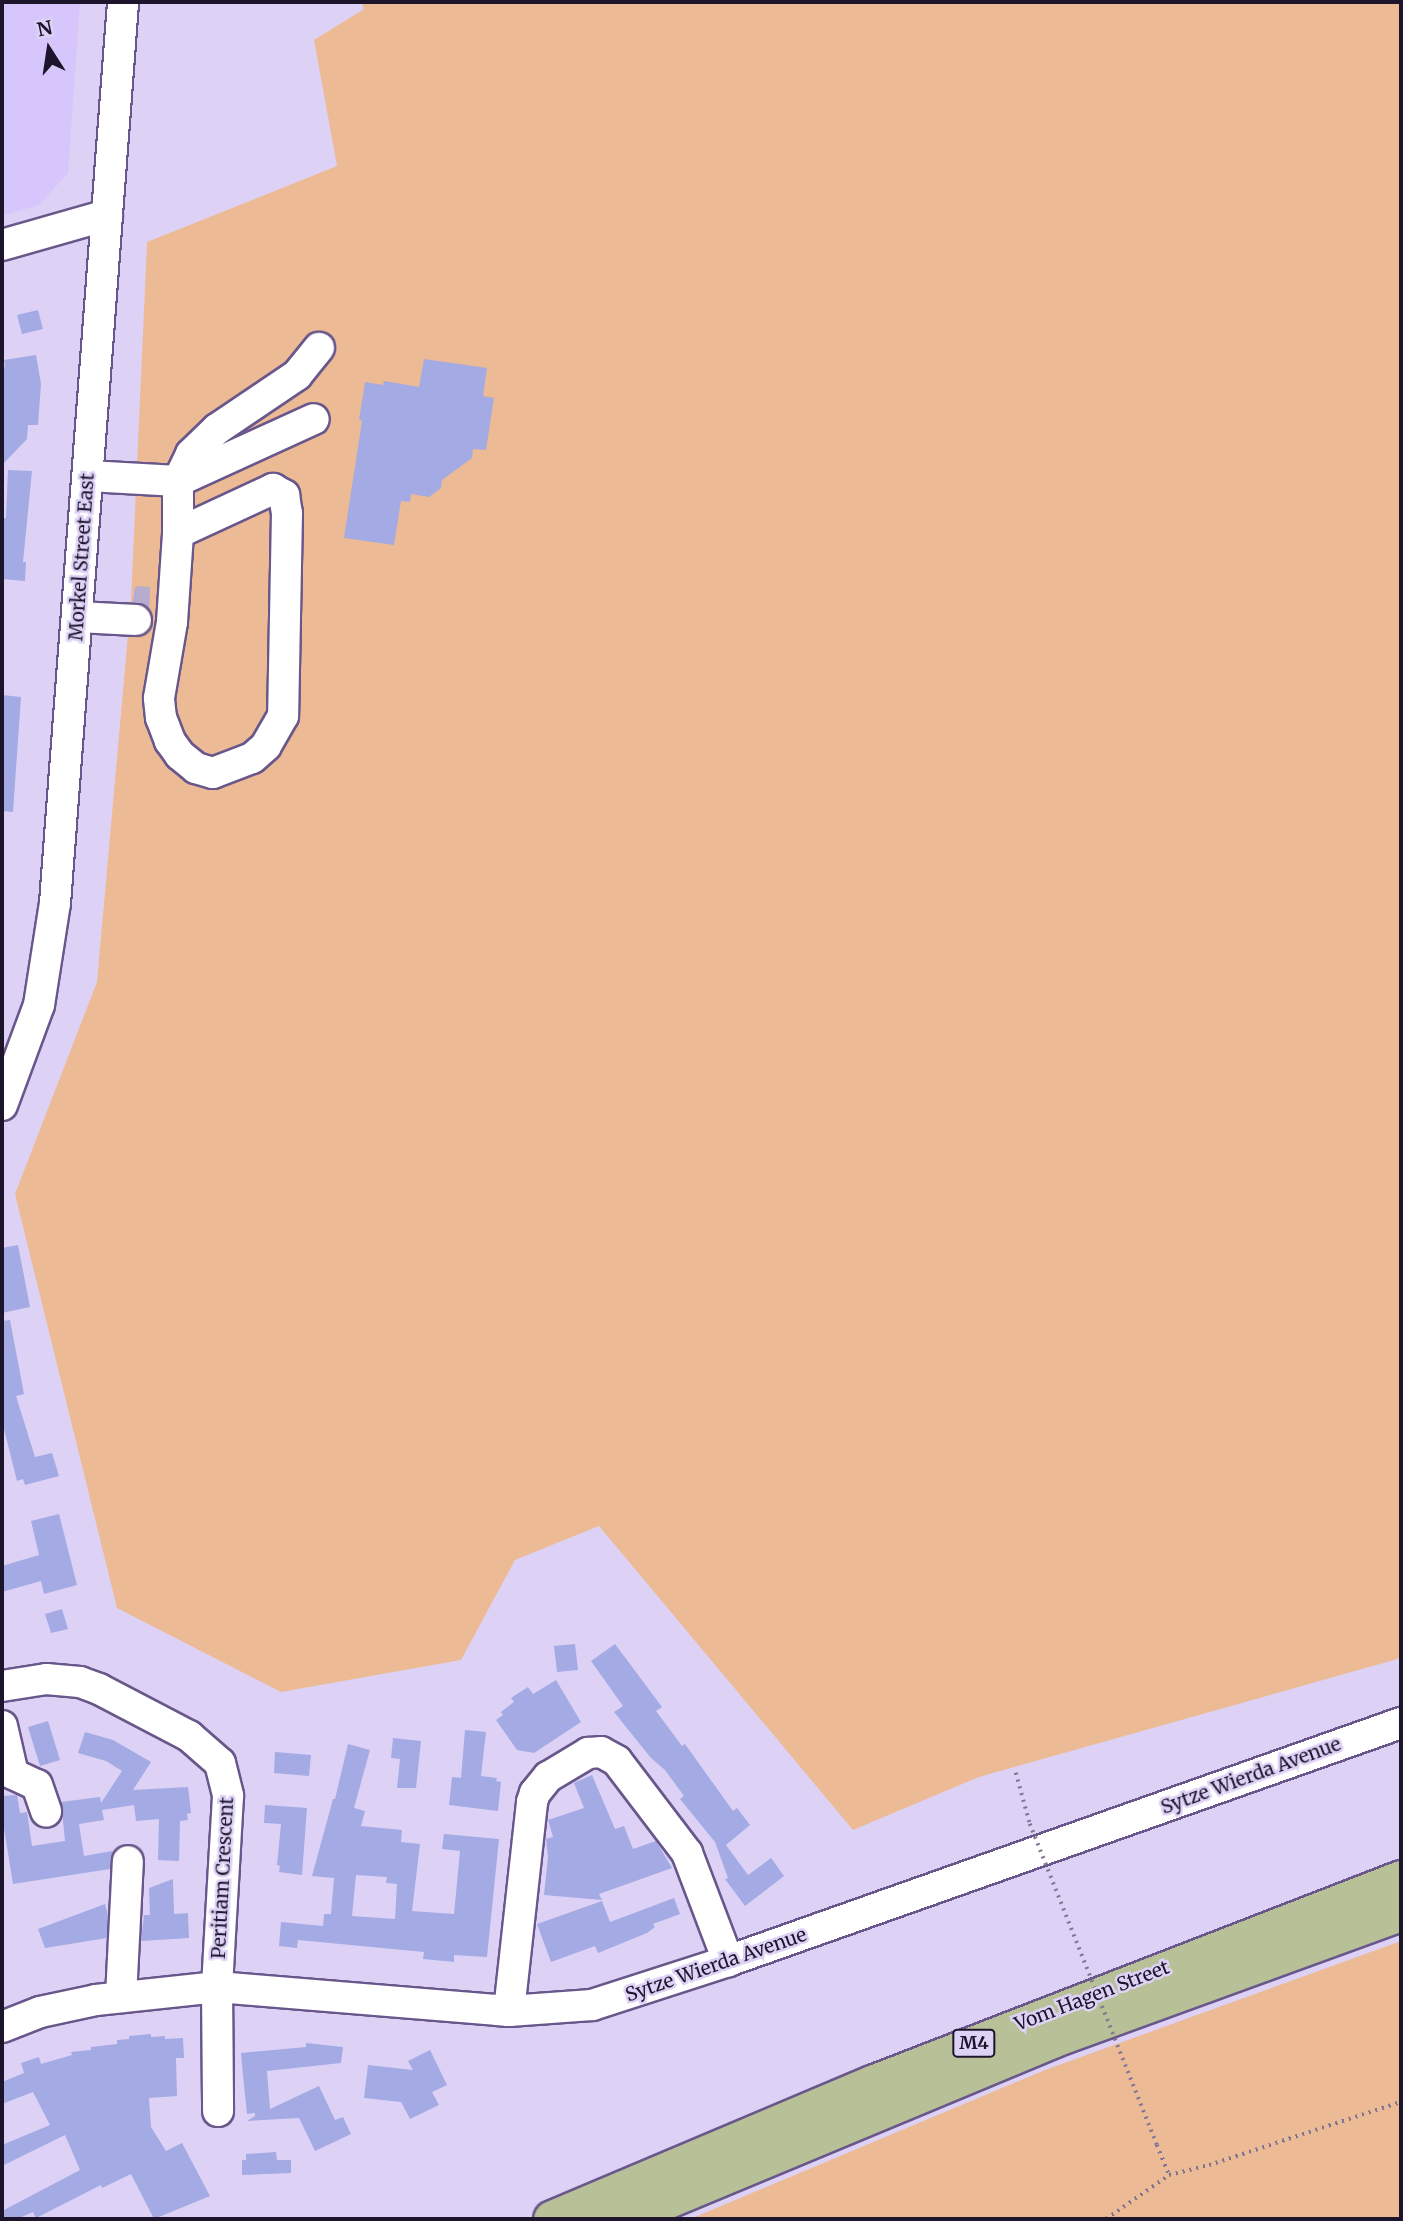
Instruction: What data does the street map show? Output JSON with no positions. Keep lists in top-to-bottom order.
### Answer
{
  "streets": {
    "main road": ["Vom Hagen Street", "M4"],
    "street": ["Morkel Street East", "Sytze Wierda Avenue", "Peritiam Crescent"]
  },
  "crossings": [
    ["Sytze Wierda Avenue", "Peritiam Crescent"]
  ],
  "north": "top"
}
